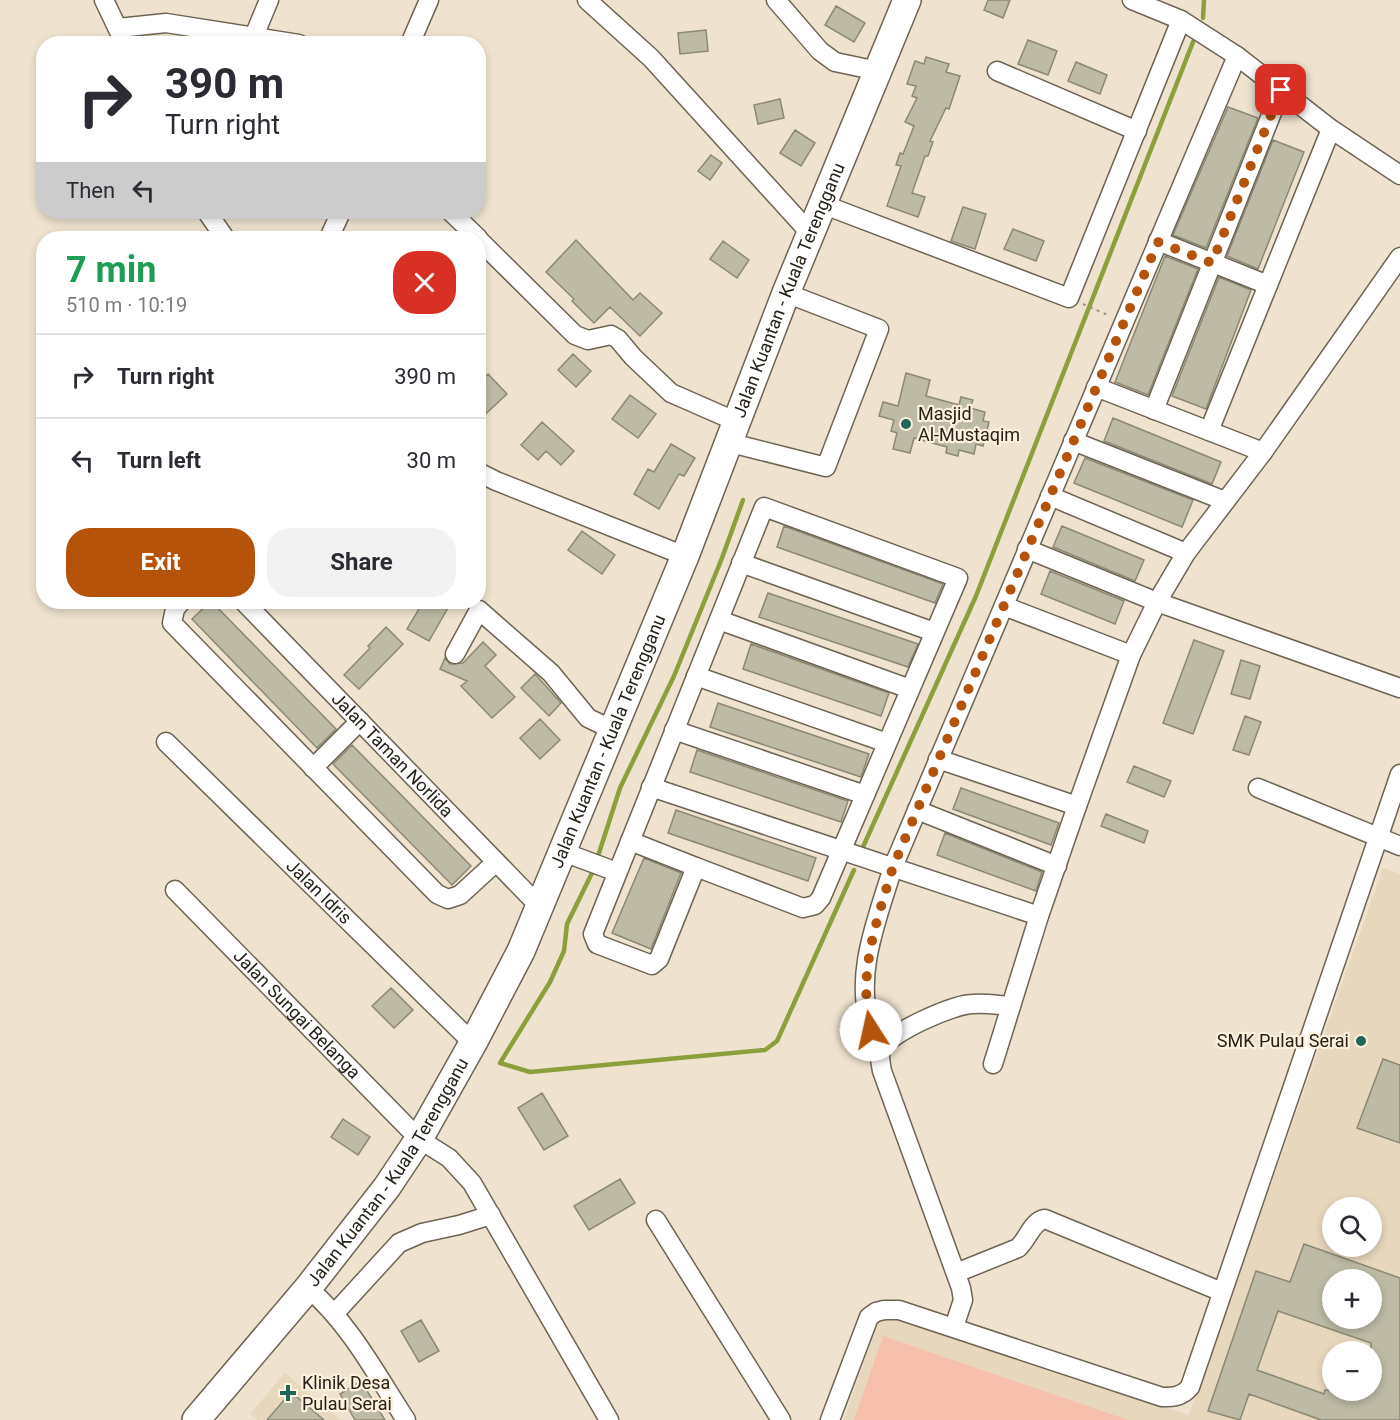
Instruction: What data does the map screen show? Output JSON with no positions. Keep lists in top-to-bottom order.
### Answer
{
  "streets": {
    "highway": ["Jalan Kuantan - Kuala Terengganu"],
    "street": ["Jalan Taman Norlida", "Jalan Idris", "Jalan Sungai Belanga"]
  },
  "crossings": [
    ["Jalan Kuantan - Kuala Terengganu", "Jalan Taman Norlida"],
    ["Jalan Kuantan - Kuala Terengganu", "Jalan Idris"],
    ["Jalan Kuantan - Kuala Terengganu", "Jalan Sungai Belanga"]
  ],
  "places": {
    "other": ["Masjid Al-Mustaqim", "SMK Pulau Serai"],
    "health": ["Klinik Desa Pulau Serai"]
  },
  "page": {
    "turn": ["390 m", "Turn right"],
    "then": "Then",
    "heading": ["7 min", "510 m · 10:19"],
    "list": [
      {
        "name": "Turn right",
        "value": "390 m"
      },
      {
        "name": "Turn left",
        "value": "30 m"
      }
    ],
    "buttons": ["Exit", "Share"],
    "map_buttons": ["+", "−"]
  }
}
